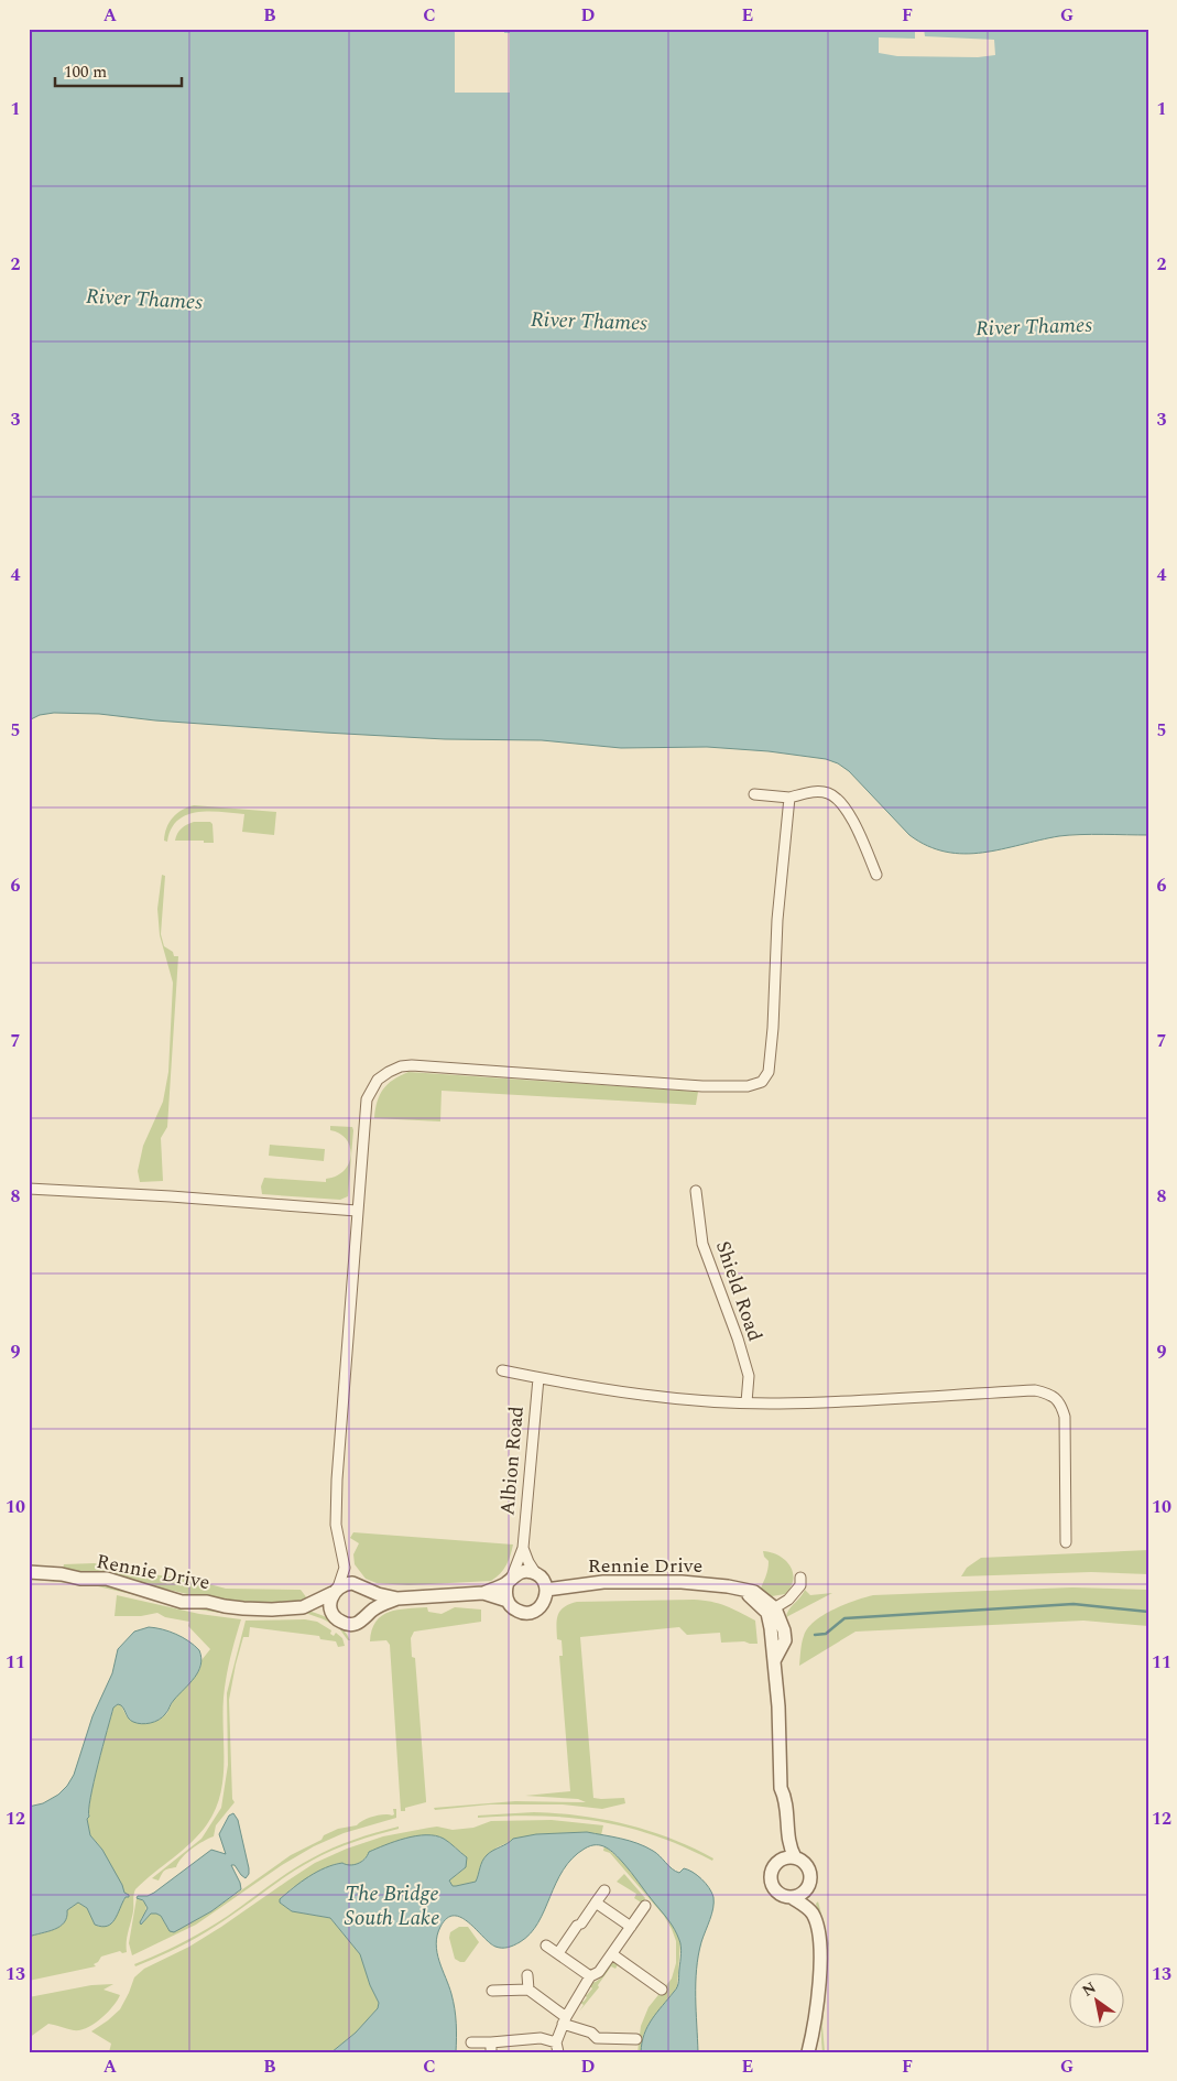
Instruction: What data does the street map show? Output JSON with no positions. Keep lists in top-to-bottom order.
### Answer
{
  "streets": {
    "street": ["Shield Road", "Albion Road", "Rennie Drive"]
  },
  "crossings": [
    ["Albion Road", "Rennie Drive"]
  ],
  "water": ["River Thames", "The Bridge South Lake"],
  "scale_bar": "100 m",
  "north": "top left",
  "grid": {
    "columns": [
      "A",
      "B",
      "C",
      "D",
      "E",
      "F",
      "G"
    ],
    "rows": [
      "1",
      "2",
      "3",
      "4",
      "5",
      "6",
      "7",
      "8",
      "9",
      "10",
      "11",
      "12",
      "13"
    ]
  }
}
